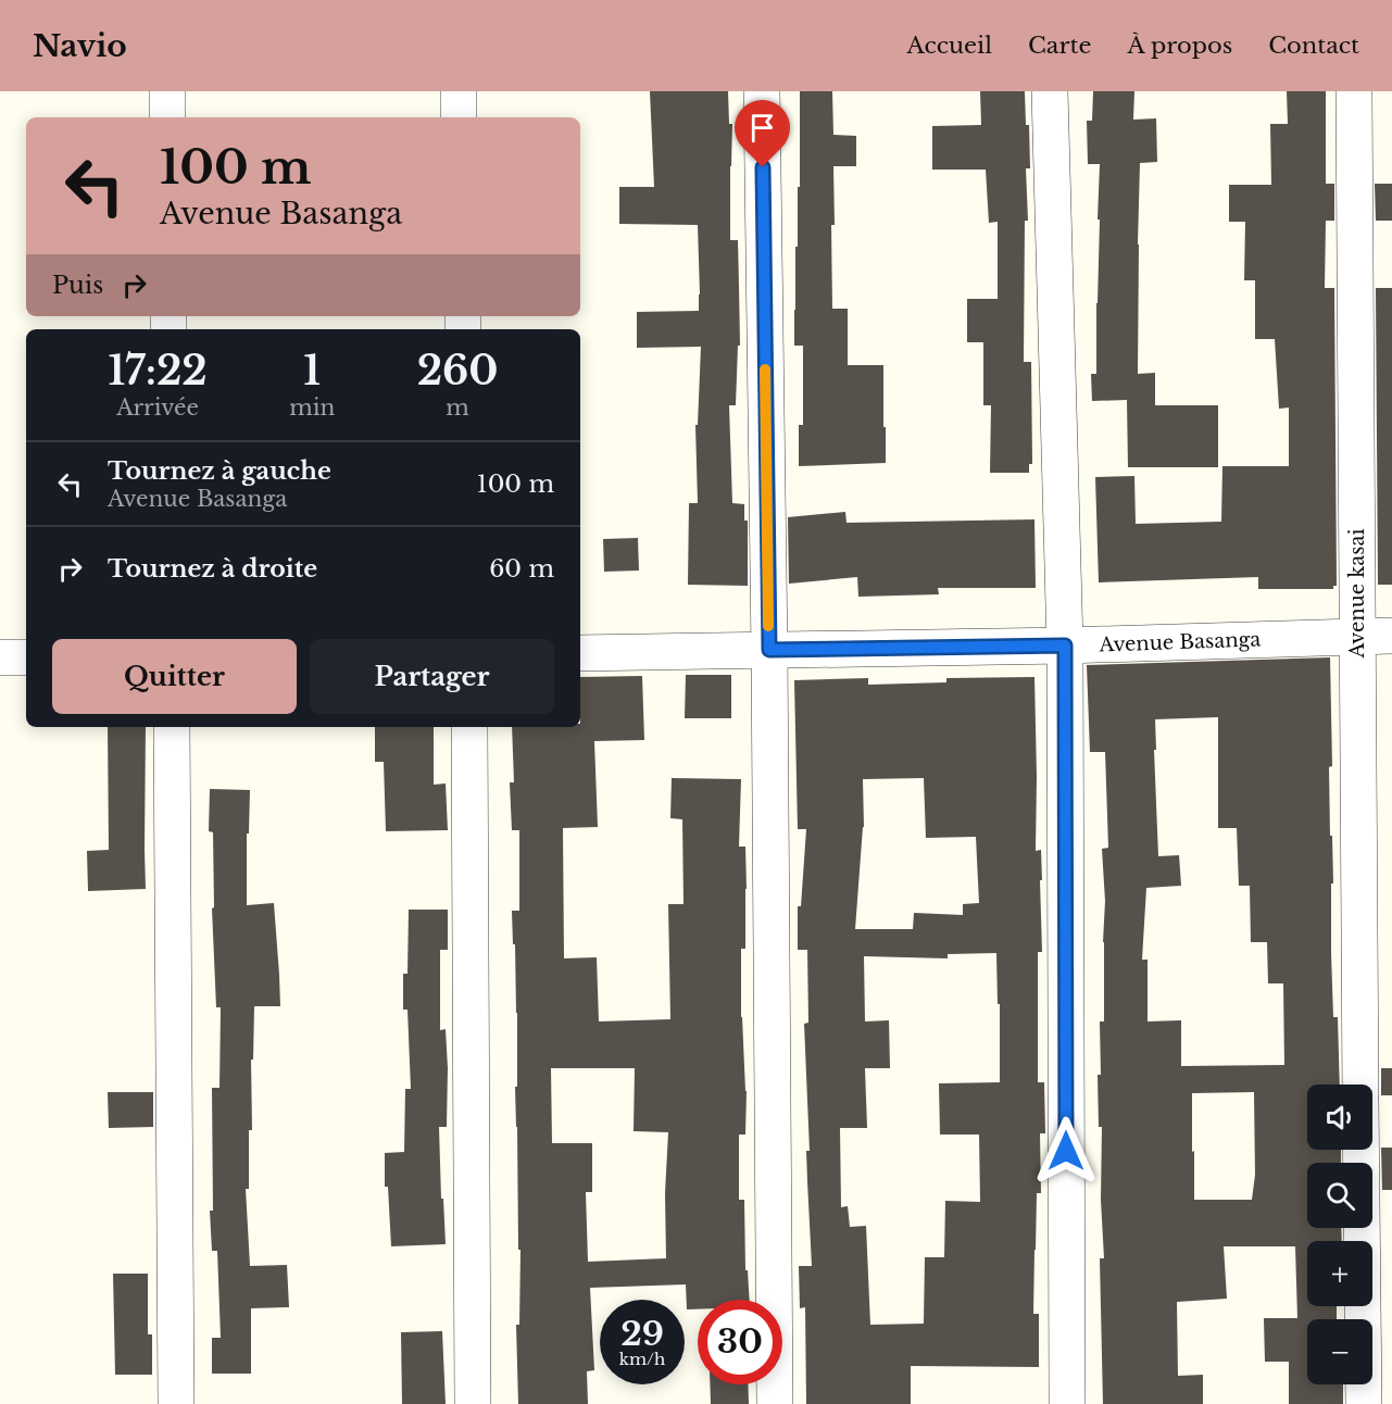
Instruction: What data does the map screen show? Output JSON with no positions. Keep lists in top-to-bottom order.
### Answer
{
  "streets": {
    "street": ["Avenue kasai", "Avenue Basanga"]
  },
  "crossings": [
    ["Avenue kasai", "Avenue Basanga"]
  ],
  "page": {
    "header": "Navio",
    "nav": [
      "Accueil",
      "Carte",
      "À propos",
      "Contact"
    ],
    "turn": ["100 m", "Avenue Basanga"],
    "then": "Puis",
    "eta": [
      "17:22",
      "Arrivée",
      "1",
      "min",
      "260",
      "m"
    ],
    "list": [
      {
        "name": "Tournez à gauche",
        "note": "Avenue Basanga",
        "value": "100 m"
      },
      {
        "name": "Tournez à droite",
        "value": "60 m"
      }
    ],
    "buttons": ["Quitter", "Partager"],
    "map_buttons": ["+", "−"],
    "speed": "29 km/h",
    "limit": "30"
  }
}
